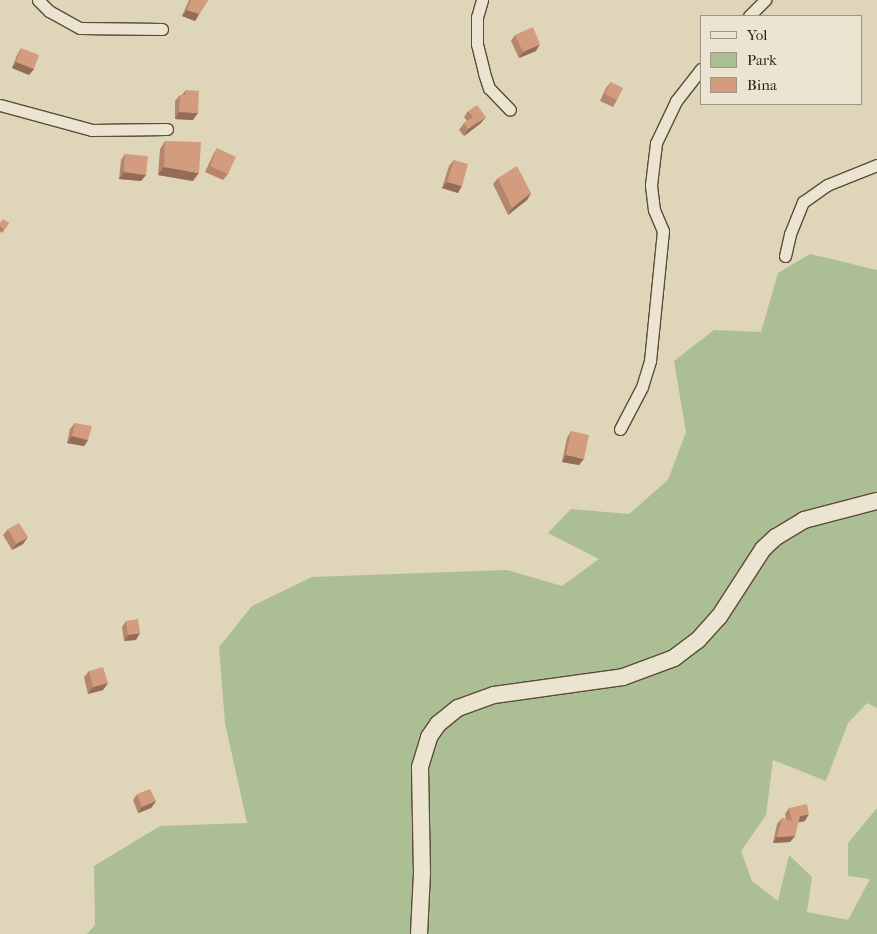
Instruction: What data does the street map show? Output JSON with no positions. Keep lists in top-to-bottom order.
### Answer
{
  "legend": ["Yol", "Park", "Bina"]
}
